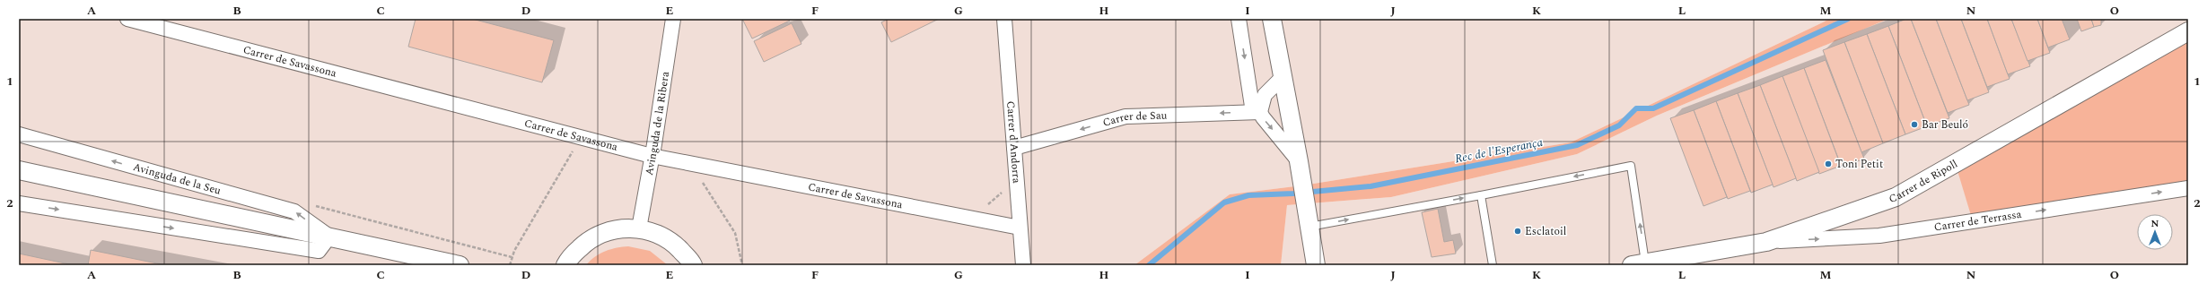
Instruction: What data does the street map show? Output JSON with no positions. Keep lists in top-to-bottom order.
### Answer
{
  "streets": {
    "street": [
      "Carrer de Savassona",
      "Carrer de Sau",
      "Avinguda de la Ribera",
      "Carrer d'Andorra",
      "Avinguda de la Seu",
      "Carrer de Ripoll",
      "Carrer de Terrassa"
    ]
  },
  "crossings": [
    ["Carrer de Savassona", "Avinguda de la Ribera"],
    ["Carrer de Savassona", "Carrer d'Andorra"],
    ["Carrer de Sau", "Carrer d'Andorra"],
    ["Carrer de Ripoll", "Carrer de Terrassa"]
  ],
  "one_way": ["Carrer de Sau", "Carrer de Terrassa"],
  "water": ["Rec de l'Esperança"],
  "places": ["Bar Beuló", "Toni Petit", "Esclatoil"],
  "north": "top",
  "grid": {
    "columns": [
      "A",
      "B",
      "C",
      "D",
      "E",
      "F",
      "G",
      "H",
      "I",
      "J",
      "K",
      "L",
      "M",
      "N",
      "O"
    ],
    "rows": ["1", "2"]
  }
}
